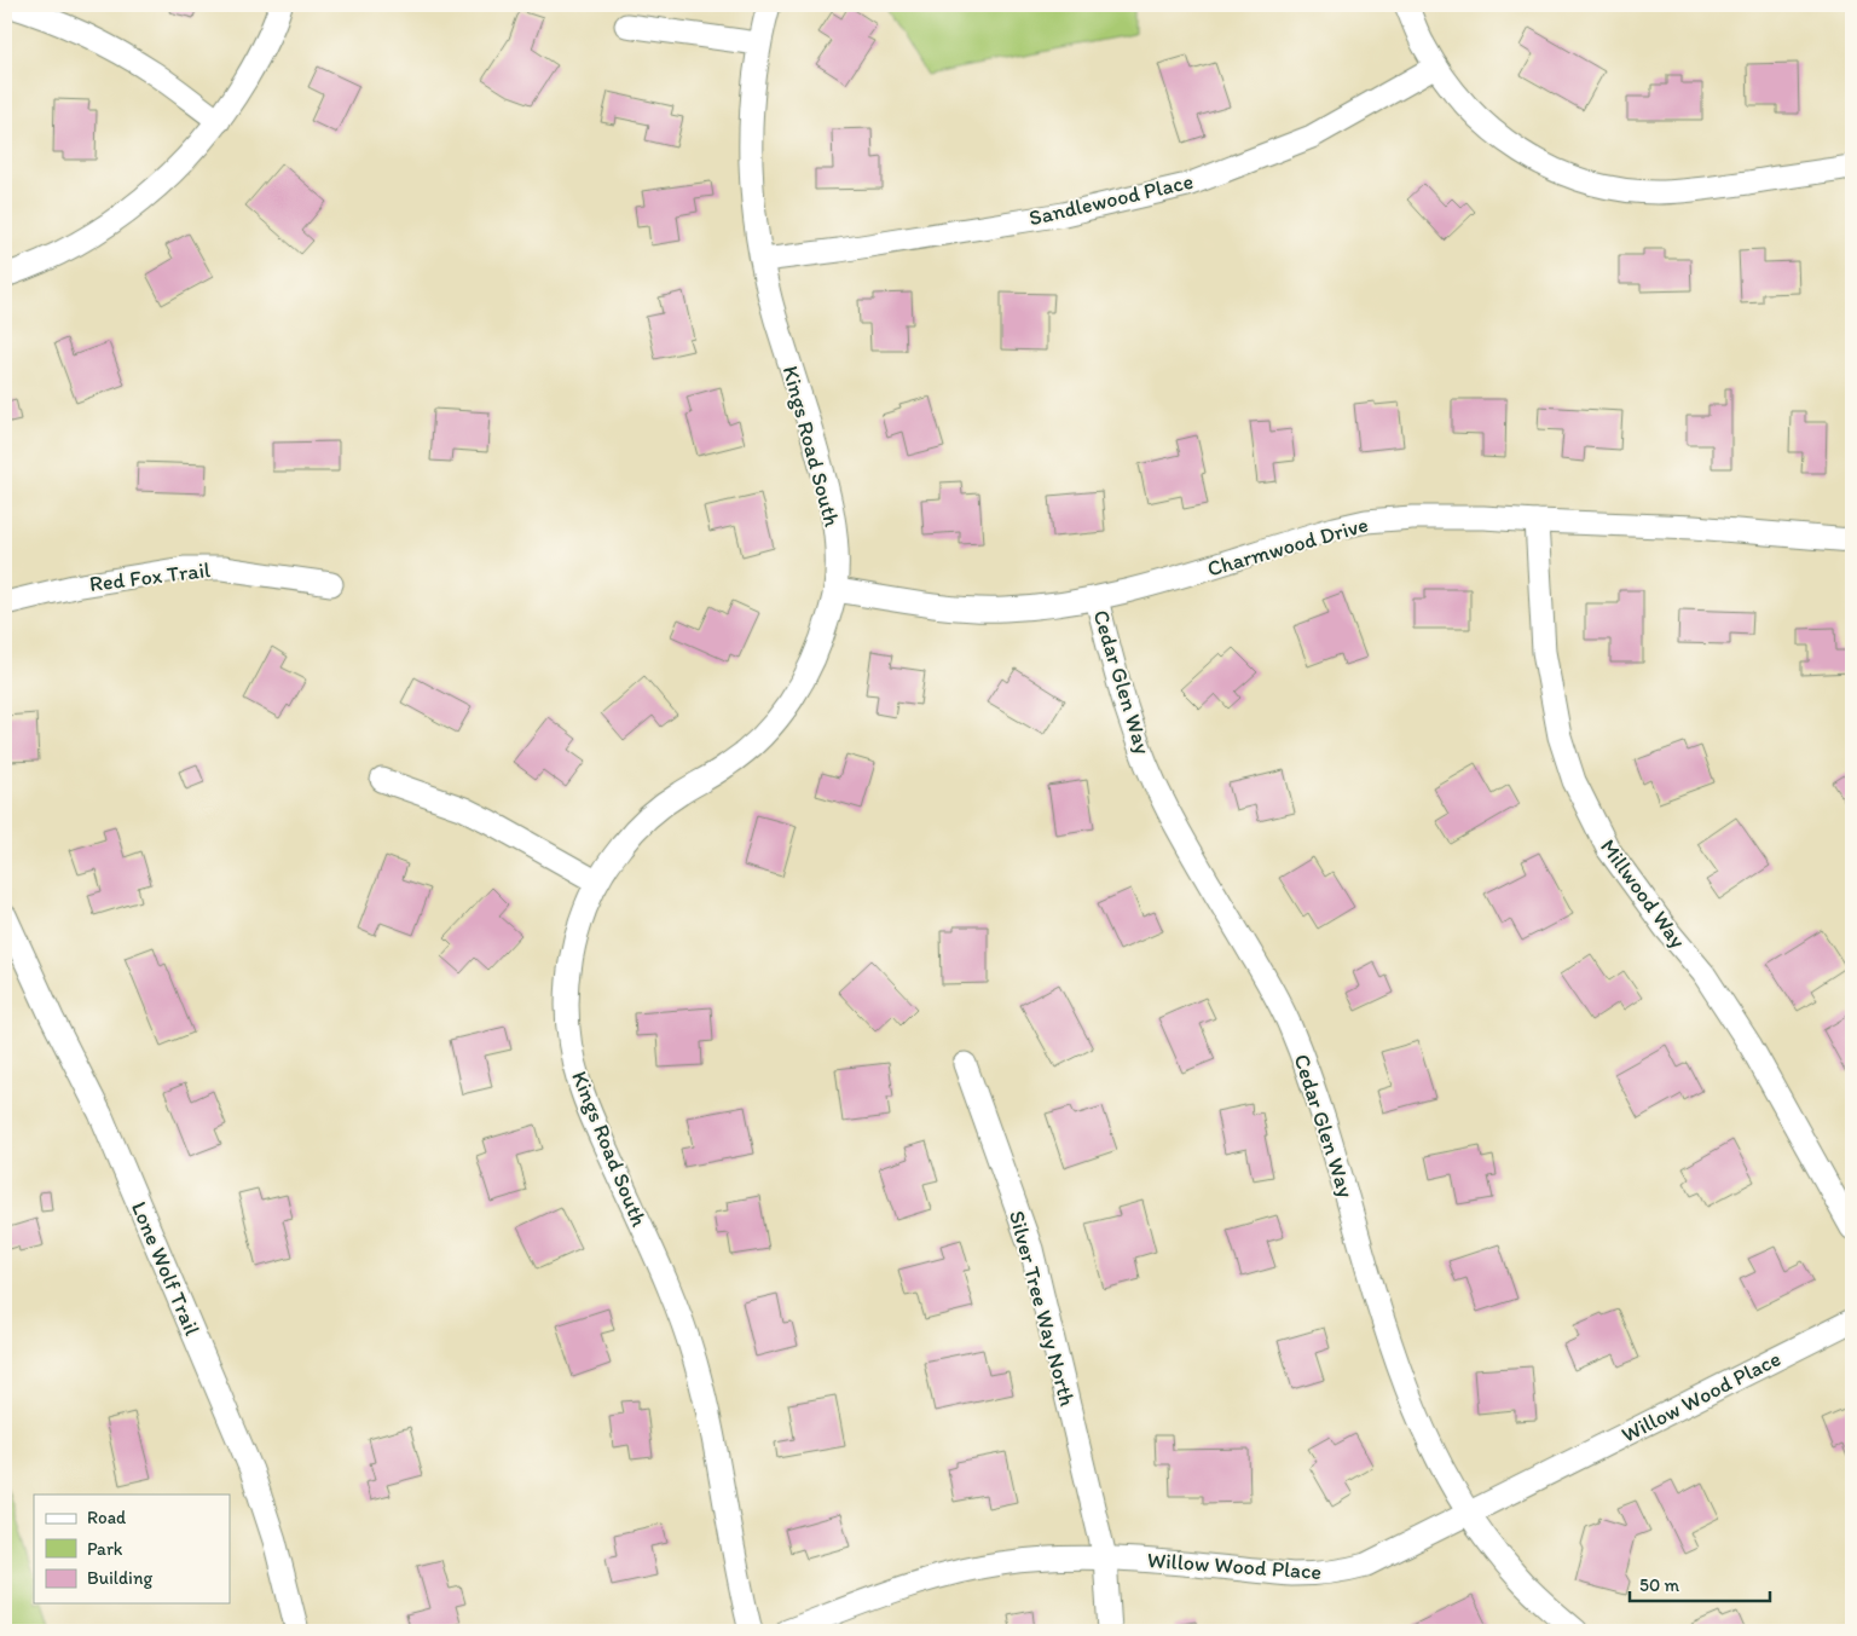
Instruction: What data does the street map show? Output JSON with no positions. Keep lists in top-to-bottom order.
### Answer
{
  "streets": {
    "street": [
      "Sandlewood Place",
      "Kings Road South",
      "Charmwood Drive",
      "Red Fox Trail",
      "Cedar Glen Way",
      "Millwood Way",
      "Lone Wolf Trail",
      "Silver Tree Way North",
      "Willow Wood Place"
    ]
  },
  "crossings": [
    ["Sandlewood Place", "Kings Road South"],
    ["Kings Road South", "Charmwood Drive"],
    ["Charmwood Drive", "Cedar Glen Way"],
    ["Charmwood Drive", "Millwood Way"],
    ["Cedar Glen Way", "Willow Wood Place"],
    ["Silver Tree Way North", "Willow Wood Place"]
  ],
  "legend": ["Road", "Park", "Building"],
  "scale_bar": "50 m"
}
